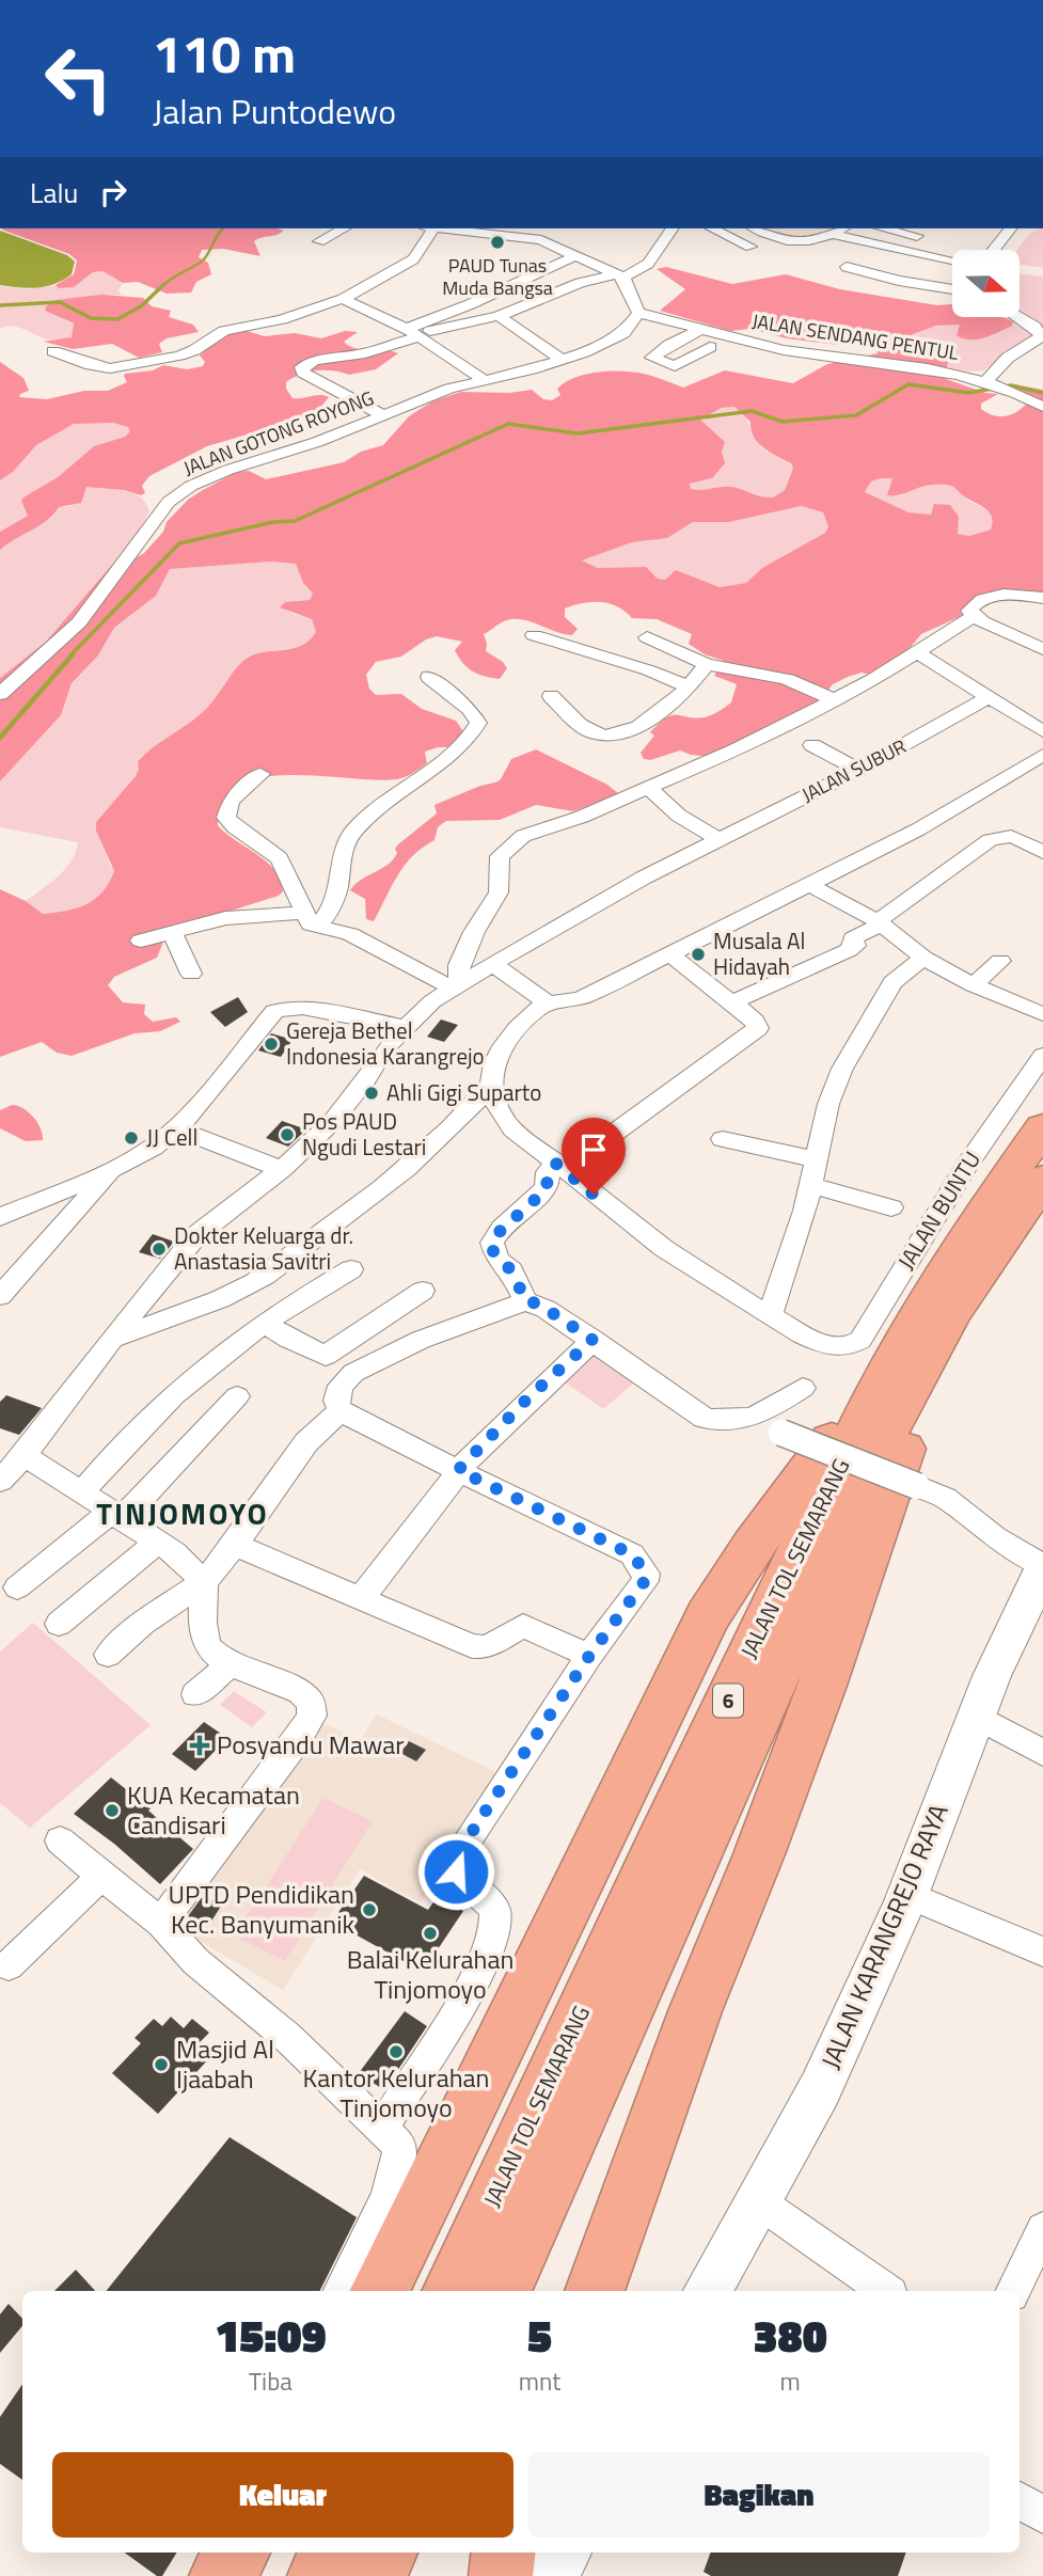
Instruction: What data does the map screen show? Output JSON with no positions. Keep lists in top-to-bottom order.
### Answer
{
  "streets": {
    "highway": ["JALAN TOL SEMARANG", "6"],
    "main road": ["JALAN KARANGREJO RAYA"],
    "street": [
      "JALAN SENDANG PENTUL",
      "JALAN GOTONG ROYONG",
      "JALAN SUBUR",
      "JALAN BUNTU"
    ]
  },
  "crossings": [
    ["JALAN SENDANG PENTUL", "JALAN GOTONG ROYONG"]
  ],
  "districts": ["TINJOMOYO"],
  "places": {
    "other": [
      "PAUD Tunas Muda Bangsa",
      "Musala Al Hidayah",
      "Gereja Bethel Indonesia Karangrejo",
      "Ahli Gigi Suparto",
      "Pos PAUD Ngudi Lestari",
      "JJ Cell",
      "Dokter Keluarga dr. Anastasia Savitri",
      "KUA Kecamatan Candisari",
      "UPTD Pendidikan Kec. Banyumanik",
      "Balai Kelurahan Tinjomoyo",
      "Kantor Kelurahan Tinjomoyo",
      "Masjid Al Ijaabah"
    ],
    "health": ["Posyandu Mawar"]
  },
  "north": "right",
  "page": {
    "turn": ["110 m", "Jalan Puntodewo"],
    "then": "Lalu",
    "eta": [
      "15:09",
      "Tiba",
      "5",
      "mnt",
      "380",
      "m"
    ],
    "buttons": ["Keluar", "Bagikan"]
  }
}
